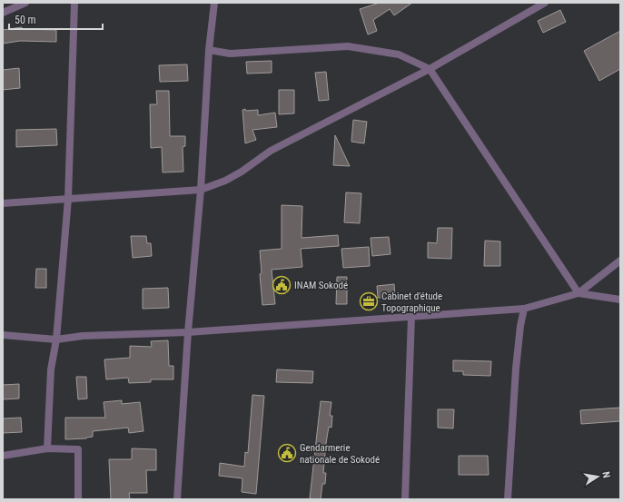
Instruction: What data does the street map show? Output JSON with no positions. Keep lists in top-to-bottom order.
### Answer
{
  "places": {
    "public building": ["INAM Sokodé", "Gendarmerie nationale de Sokodé"],
    "office": ["Cabinet d'étude Topographique"]
  },
  "scale_bar": "50 m",
  "north": "right"
}
